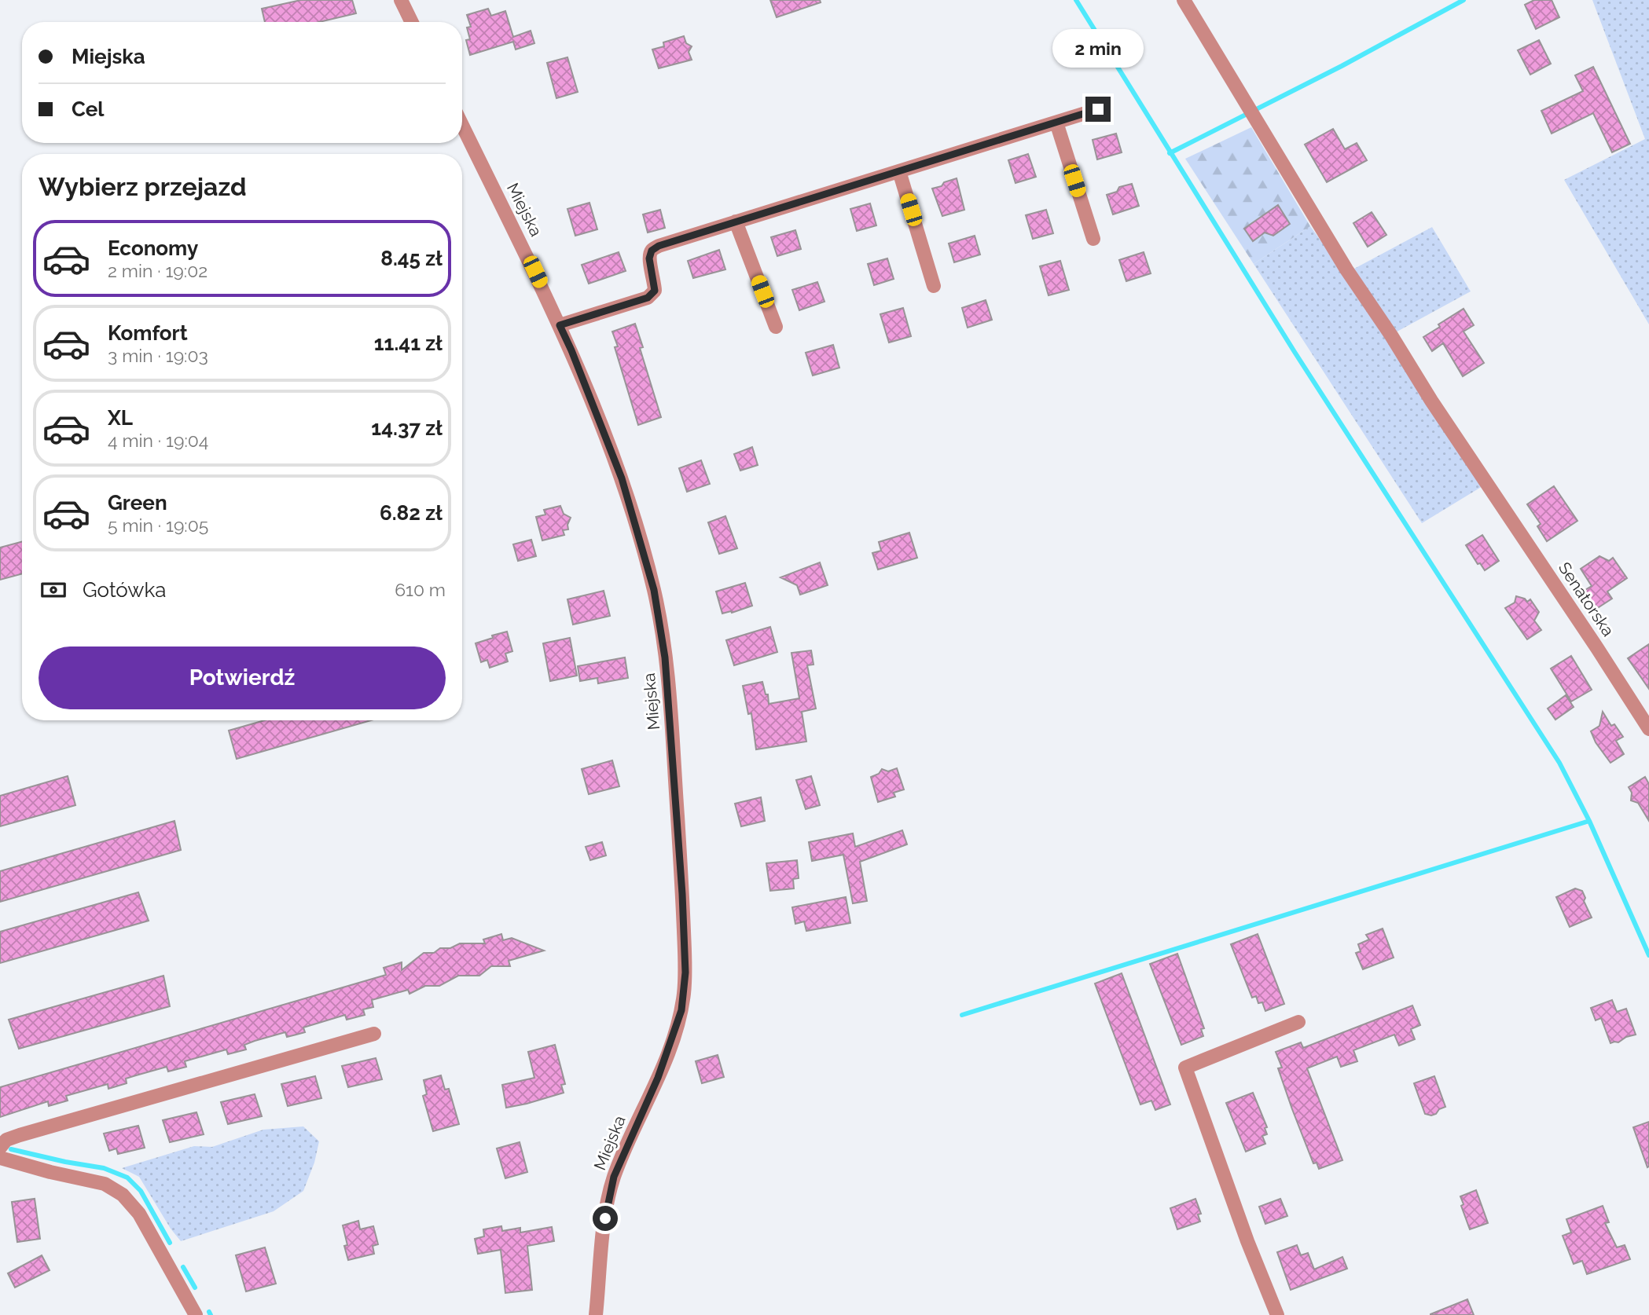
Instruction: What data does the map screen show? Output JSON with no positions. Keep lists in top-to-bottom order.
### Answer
{
  "streets": {
    "street": ["Miejska", "Senatorska"]
  },
  "page": {
    "banner": ["Miejska", "Cel"],
    "bubble": "2 min",
    "heading": "Wybierz przejazd",
    "list": [
      {
        "name": "Economy",
        "note": "2 min · 19:02",
        "value": "8.45 zł"
      },
      {
        "name": "Komfort",
        "note": "3 min · 19:03",
        "value": "11.41 zł"
      },
      {
        "name": "XL",
        "note": "4 min · 19:04",
        "value": "14.37 zł"
      },
      {
        "name": "Green",
        "note": "5 min · 19:05",
        "value": "6.82 zł"
      }
    ],
    "pay": ["Gotówka", "610 m"],
    "buttons": "Potwierdź"
  }
}
